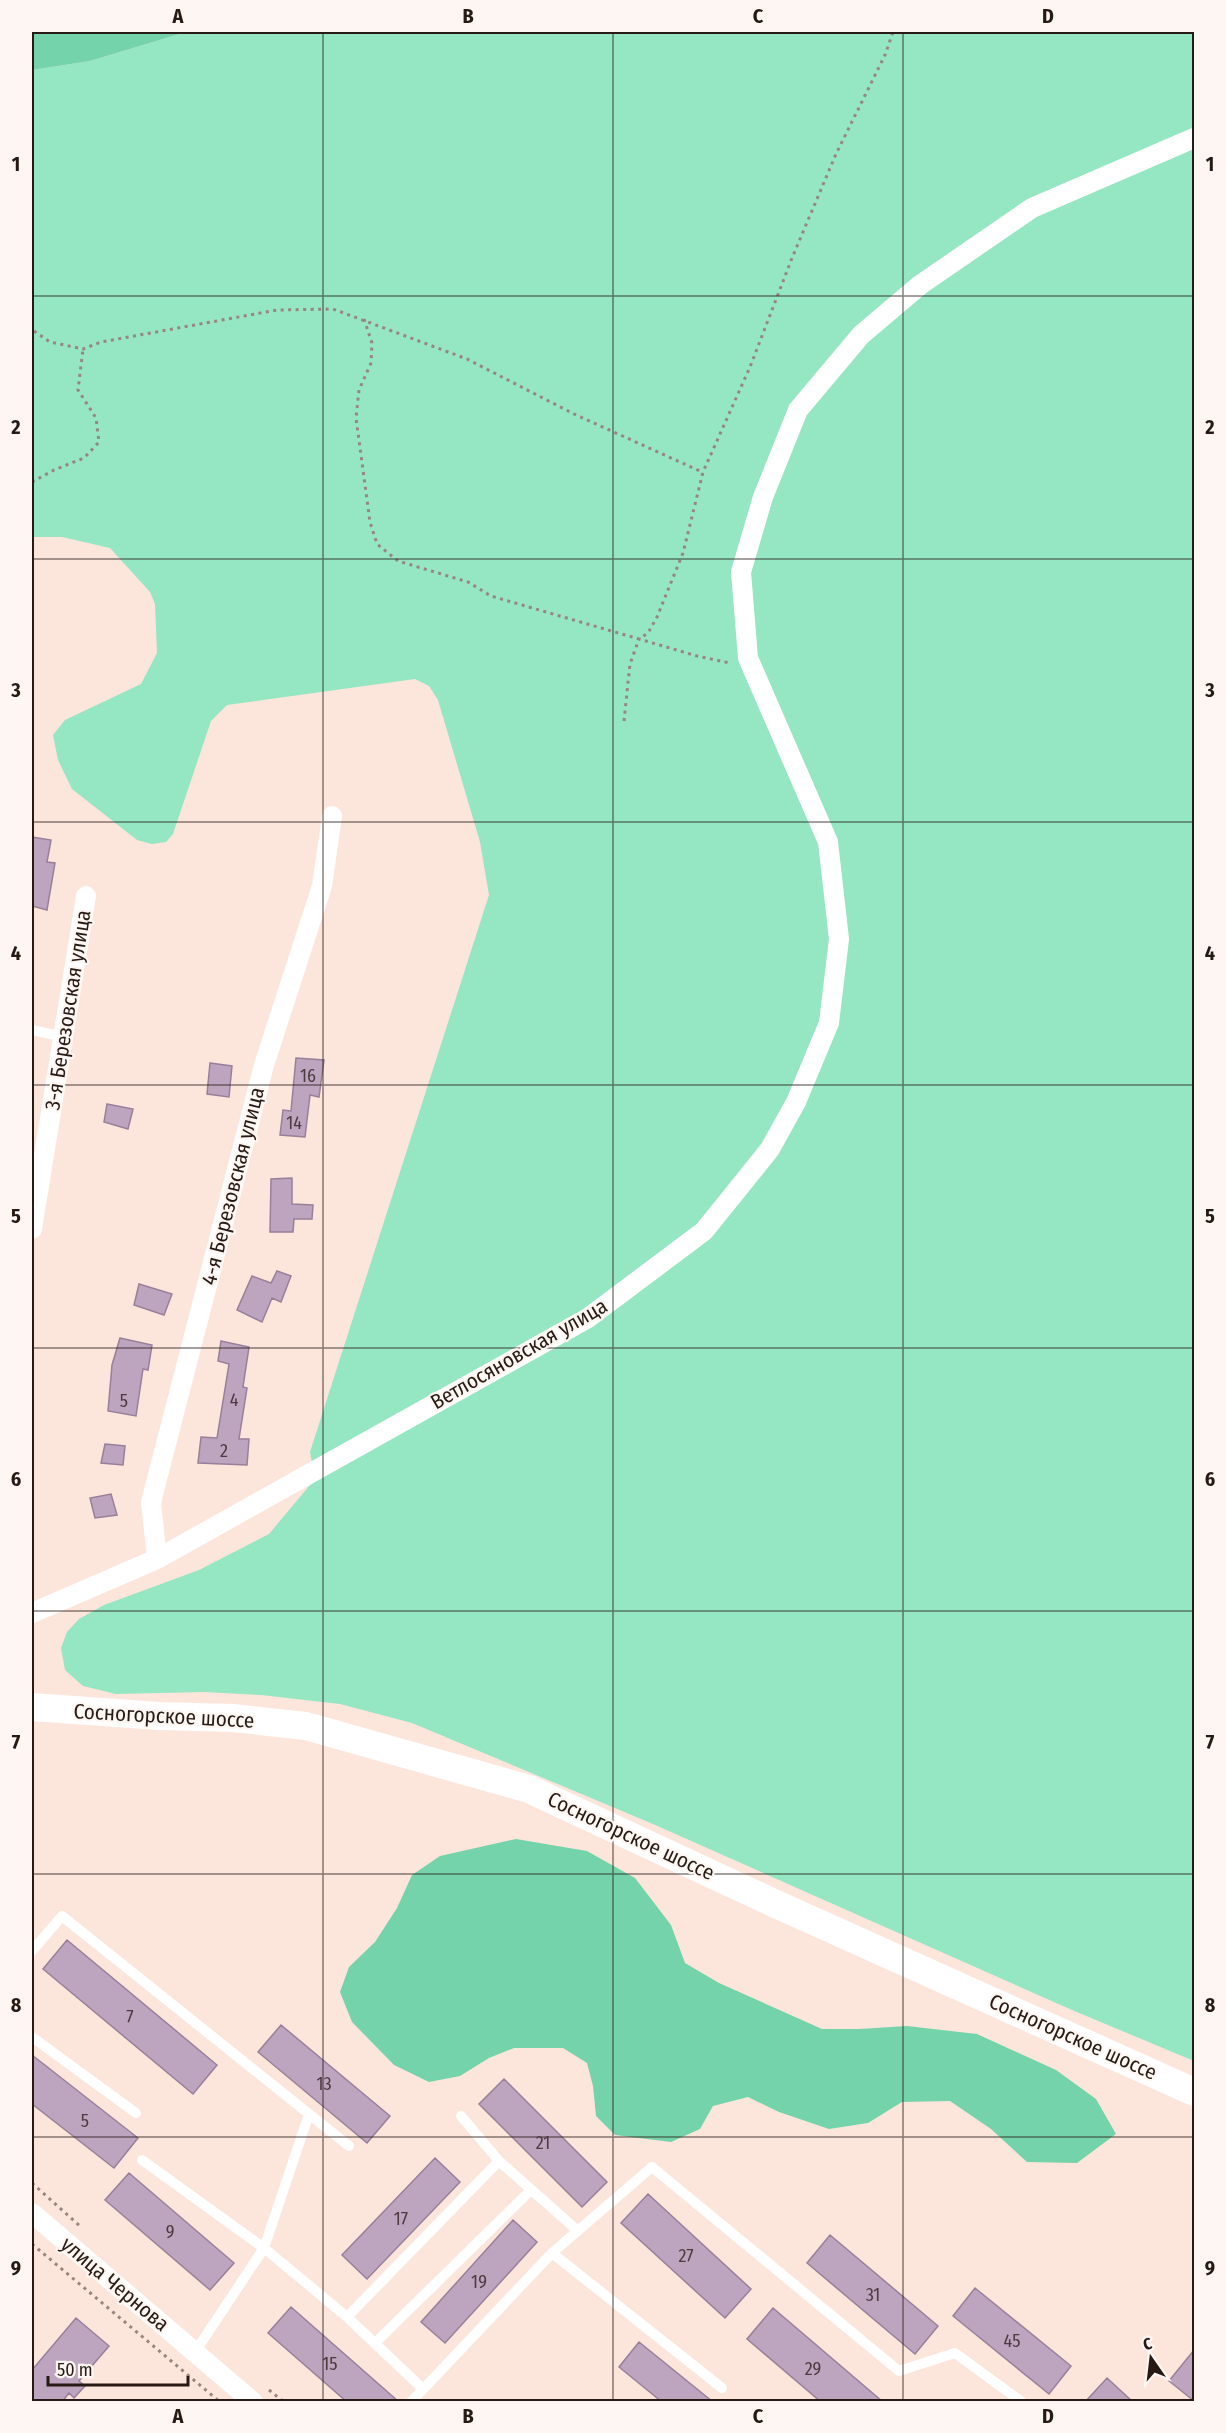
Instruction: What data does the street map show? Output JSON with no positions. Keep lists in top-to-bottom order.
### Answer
{
  "streets": {
    "main road": ["Сосногорское шоссе"],
    "street": [
      "3-я Березовская улица",
      "4-я Березовская улица",
      "Ветлосяновская улица",
      "улица Чернова"
    ]
  },
  "crossings": [
    ["4-я Березовская улица", "Ветлосяновская улица"]
  ],
  "house_numbers": [
    "16",
    "14",
    "4",
    "5",
    "2",
    "7",
    "13",
    "5",
    "21",
    "17",
    "9",
    "27",
    "19",
    "31",
    "45",
    "15",
    "29"
  ],
  "scale_bar": "50 m",
  "north": "top",
  "grid": {
    "columns": [
      "A",
      "B",
      "C",
      "D"
    ],
    "rows": [
      "1",
      "2",
      "3",
      "4",
      "5",
      "6",
      "7",
      "8",
      "9"
    ]
  }
}
